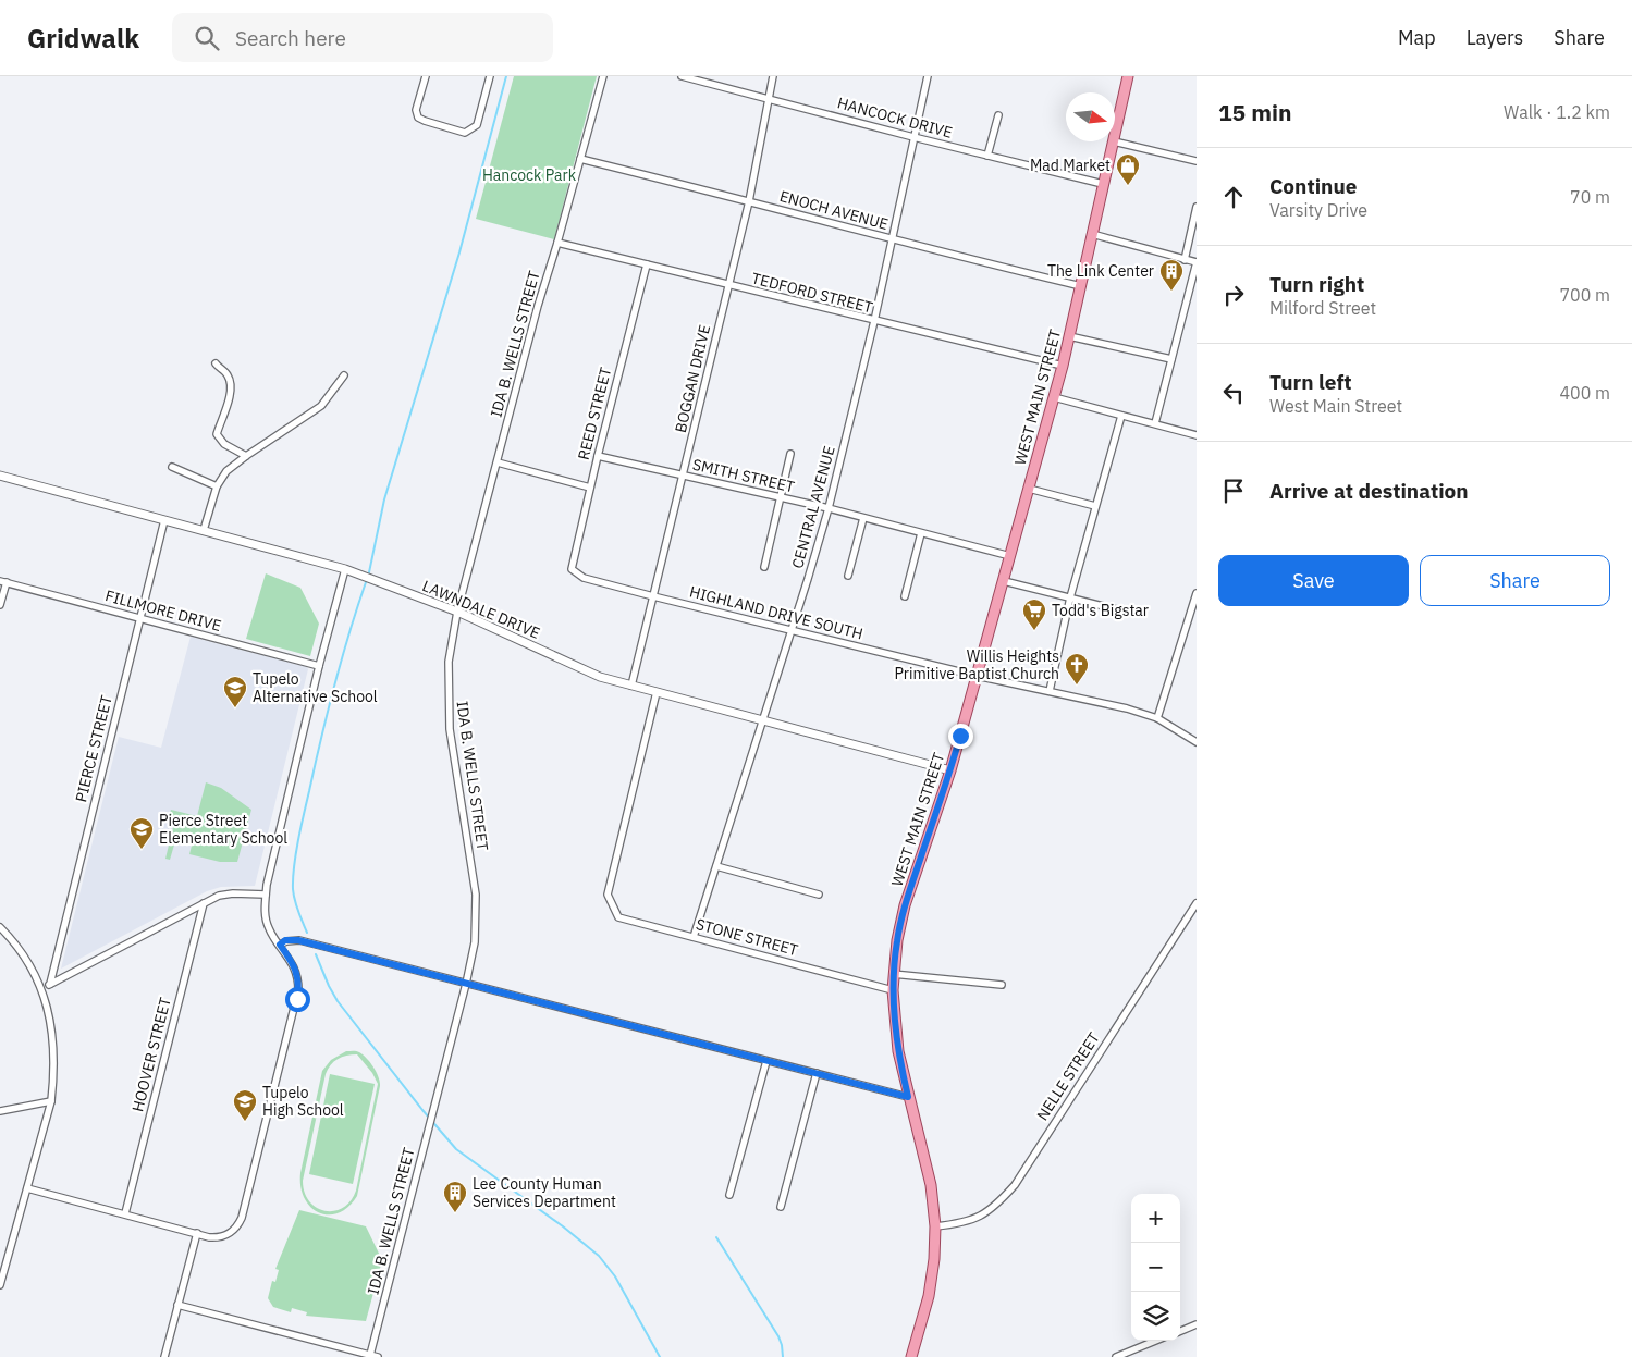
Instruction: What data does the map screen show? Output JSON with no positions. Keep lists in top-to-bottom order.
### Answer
{
  "streets": {
    "main road": ["WEST MAIN STREET"],
    "street": [
      "HANCOCK DRIVE",
      "ENOCH AVENUE",
      "TEDFORD STREET",
      "IDA B. WELLS STREET",
      "BOGGAN DRIVE",
      "REED STREET",
      "SMITH STREET",
      "CENTRAL AVENUE",
      "LAWNDALE DRIVE",
      "FILLMORE DRIVE",
      "HIGHLAND DRIVE SOUTH",
      "PIERCE STREET",
      "STONE STREET",
      "HOOVER STREET",
      "NELLE STREET"
    ]
  },
  "crossings": [
    ["HANCOCK DRIVE", "BOGGAN DRIVE"],
    ["HANCOCK DRIVE", "WEST MAIN STREET"],
    ["HANCOCK DRIVE", "CENTRAL AVENUE"],
    ["ENOCH AVENUE", "IDA B. WELLS STREET"],
    ["ENOCH AVENUE", "BOGGAN DRIVE"],
    ["ENOCH AVENUE", "WEST MAIN STREET"],
    ["ENOCH AVENUE", "CENTRAL AVENUE"],
    ["TEDFORD STREET", "IDA B. WELLS STREET"],
    ["TEDFORD STREET", "BOGGAN DRIVE"],
    ["TEDFORD STREET", "WEST MAIN STREET"],
    ["TEDFORD STREET", "REED STREET"],
    ["TEDFORD STREET", "CENTRAL AVENUE"],
    ["IDA B. WELLS STREET", "LAWNDALE DRIVE"],
    ["BOGGAN DRIVE", "SMITH STREET"],
    ["BOGGAN DRIVE", "LAWNDALE DRIVE"],
    ["BOGGAN DRIVE", "HIGHLAND DRIVE SOUTH"],
    ["WEST MAIN STREET", "SMITH STREET"],
    ["WEST MAIN STREET", "LAWNDALE DRIVE"],
    ["WEST MAIN STREET", "HIGHLAND DRIVE SOUTH"],
    ["WEST MAIN STREET", "STONE STREET"],
    ["WEST MAIN STREET", "NELLE STREET"],
    ["REED STREET", "SMITH STREET"],
    ["REED STREET", "HIGHLAND DRIVE SOUTH"],
    ["SMITH STREET", "CENTRAL AVENUE"],
    ["CENTRAL AVENUE", "LAWNDALE DRIVE"],
    ["CENTRAL AVENUE", "HIGHLAND DRIVE SOUTH"],
    ["CENTRAL AVENUE", "STONE STREET"],
    ["LAWNDALE DRIVE", "PIERCE STREET"],
    ["LAWNDALE DRIVE", "STONE STREET"],
    ["FILLMORE DRIVE", "PIERCE STREET"]
  ],
  "parks": ["Hancock Park"],
  "places": {
    "shop": ["Mad Market"],
    "building": ["The Link Center", "Lee County Human Services Department"],
    "supermarket": ["Todd's Bigstar"],
    "church": ["Willis Heights Primitive Baptist Church"],
    "school or university": ["Tupelo Alternative School", "Pierce Street Elementary School", "Tupelo High School"]
  },
  "north": "right",
  "page": {
    "header": "Gridwalk",
    "search": "Search here",
    "nav": ["Map", "Layers", "Share"],
    "heading": ["15 min", "Walk · 1.2 km"],
    "list": [
      ["Continue", "Varsity Drive", "70 m"],
      ["Turn right", "Milford Street", "700 m"],
      ["Turn left", "West Main Street", "400 m"],
      "Arrive at destination"
    ],
    "buttons": ["Save", "Share"],
    "map_buttons": ["+", "−"]
  }
}
